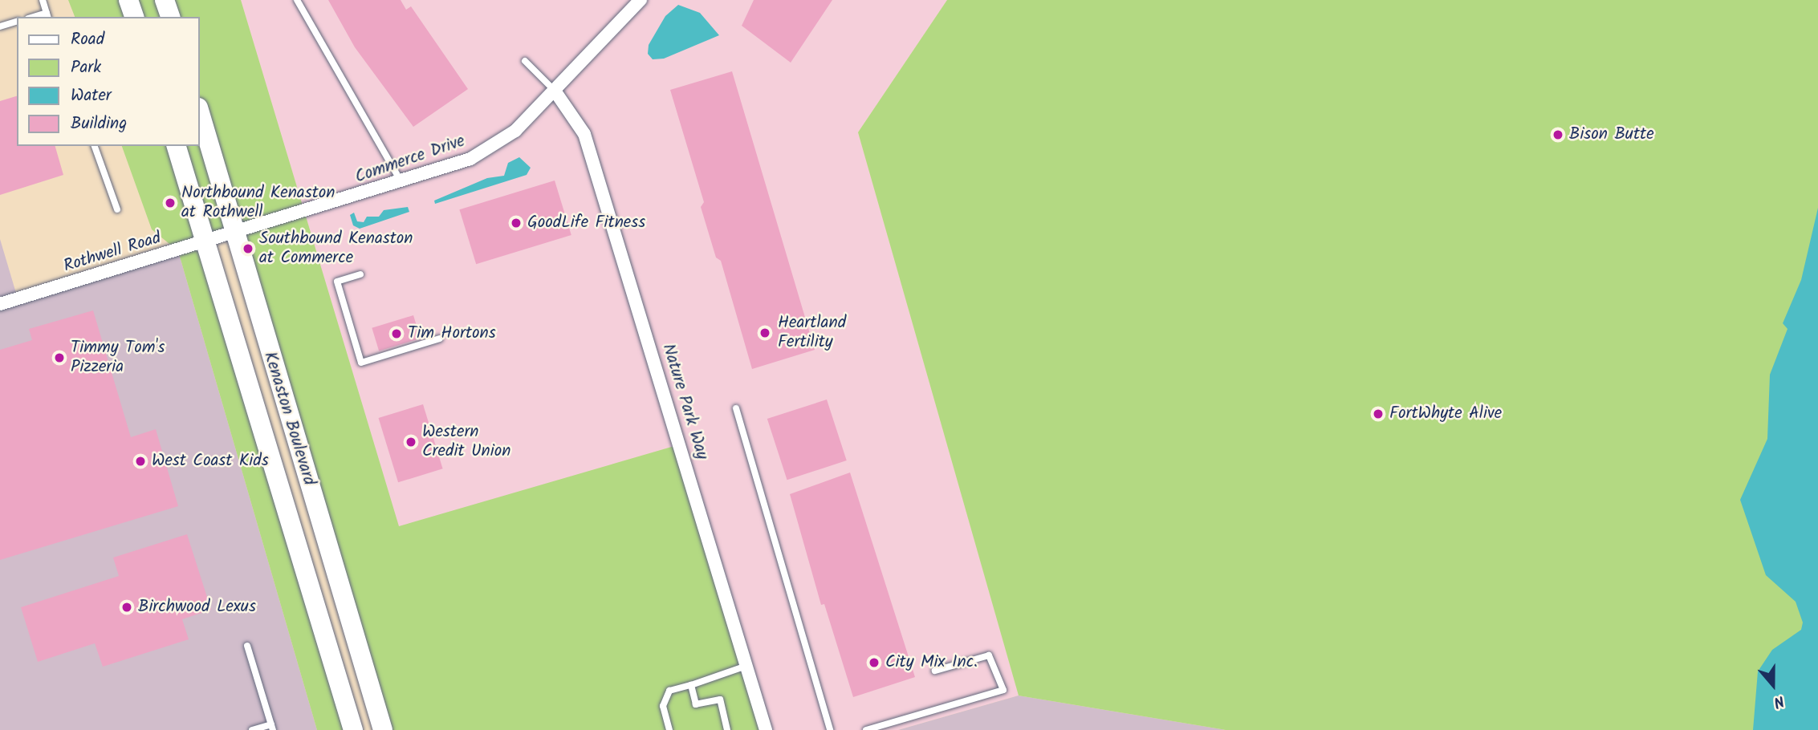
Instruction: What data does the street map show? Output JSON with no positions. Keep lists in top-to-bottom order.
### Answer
{
  "streets": {
    "main road": ["Kenaston Boulevard"],
    "street": ["Commerce Drive", "Rothwell Road", "Nature Park Way"]
  },
  "crossings": [
    ["Commerce Drive", "Rothwell Road"],
    ["Commerce Drive", "Nature Park Way"],
    ["Commerce Drive", "Kenaston Boulevard"],
    ["Rothwell Road", "Kenaston Boulevard"]
  ],
  "places": [
    "Bison Butte",
    "Northbound Kenaston at Rothwell",
    "GoodLife Fitness",
    "Southbound Kenaston at Commerce",
    "Heartland Fertility",
    "Tim Hortons",
    "Timmy Tom's Pizzeria",
    "FortWhyte Alive",
    "Western Credit Union",
    "West Coast Kids",
    "Birchwood Lexus",
    "City Mix Inc."
  ],
  "legend": [
    "Road",
    "Park",
    "Water",
    "Building"
  ],
  "north": "bottom"
}
